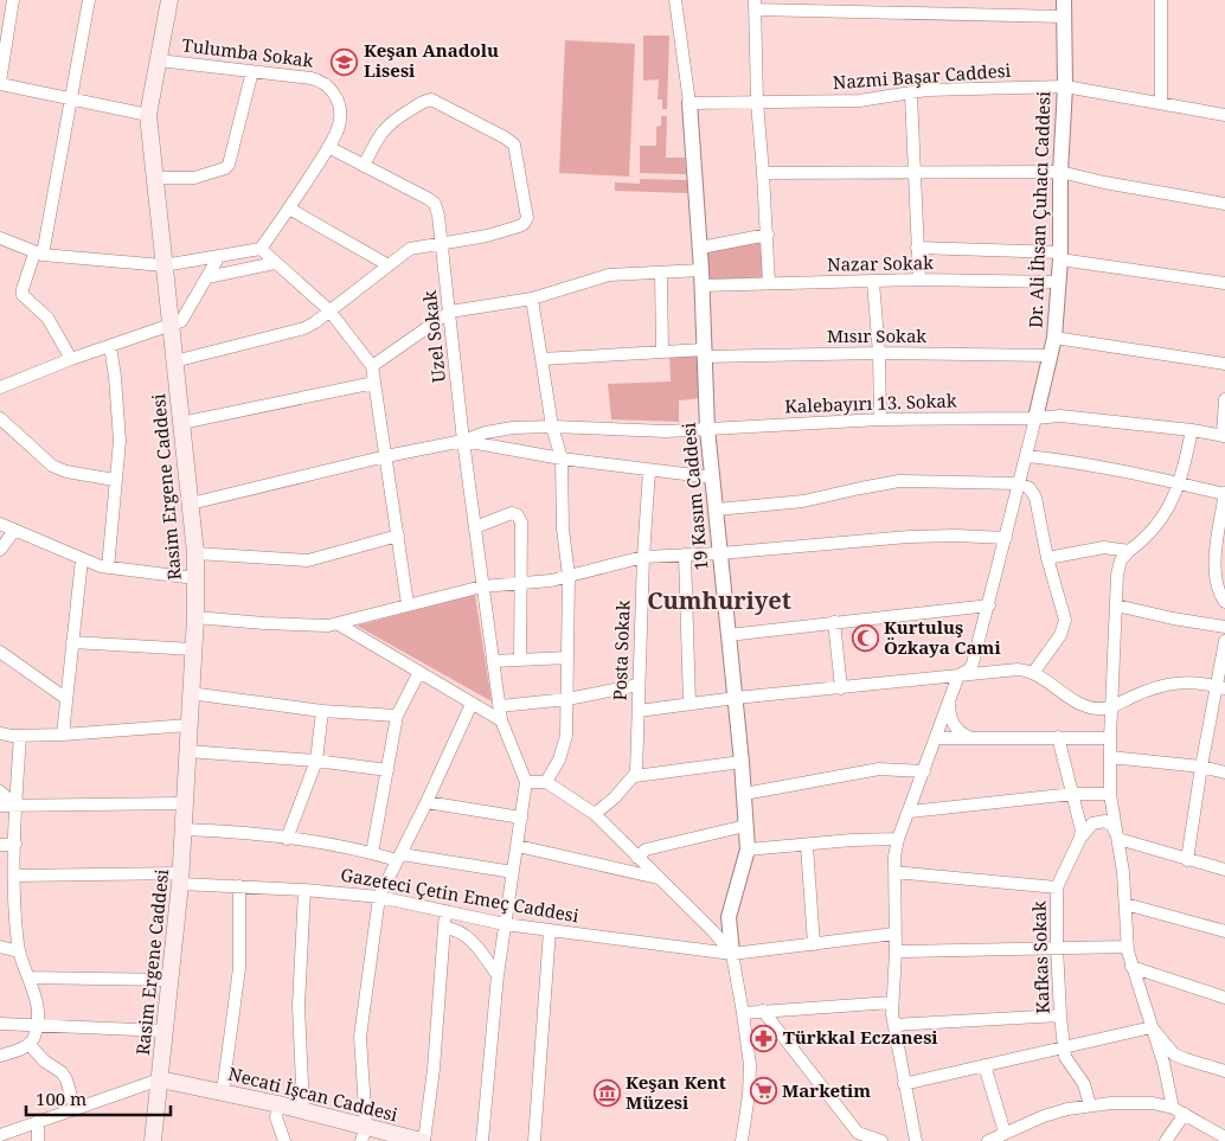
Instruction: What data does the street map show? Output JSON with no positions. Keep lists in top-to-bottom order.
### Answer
{
  "streets": {
    "main road": ["Rasim Ergene Caddesi", "Necati İşcan Caddesi"],
    "street": [
      "Tulumba Sokak",
      "Nazmi Başar Caddesi",
      "Dr. Ali İhsan Çuhacı Caddesi",
      "Nazar Sokak",
      "Uzel Sokak",
      "Mısır Sokak",
      "Kalebayırı 13. Sokak",
      "19 Kasım Caddesi",
      "Posta Sokak",
      "Gazeteci Çetin Emeç Caddesi",
      "Kafkas Sokak"
    ]
  },
  "crossings": [
    ["Tulumba Sokak", "Uzel Sokak"],
    ["Tulumba Sokak", "Rasim Ergene Caddesi"],
    ["Nazmi Başar Caddesi", "Dr. Ali İhsan Çuhacı Caddesi"],
    ["Nazmi Başar Caddesi", "19 Kasım Caddesi"],
    ["Dr. Ali İhsan Çuhacı Caddesi", "Nazar Sokak"],
    ["Dr. Ali İhsan Çuhacı Caddesi", "Mısır Sokak"],
    ["Dr. Ali İhsan Çuhacı Caddesi", "Kalebayırı 13. Sokak"],
    ["Nazar Sokak", "Uzel Sokak"],
    ["Nazar Sokak", "19 Kasım Caddesi"],
    ["Uzel Sokak", "Kalebayırı 13. Sokak"],
    ["Mısır Sokak", "19 Kasım Caddesi"],
    ["Kalebayırı 13. Sokak", "Rasim Ergene Caddesi"],
    ["Kalebayırı 13. Sokak", "19 Kasım Caddesi"],
    ["Rasim Ergene Caddesi", "Gazeteci Çetin Emeç Caddesi"],
    ["Rasim Ergene Caddesi", "Necati İşcan Caddesi"],
    ["19 Kasım Caddesi", "Gazeteci Çetin Emeç Caddesi"]
  ],
  "districts": ["Cumhuriyet"],
  "places": {
    "school or university": ["Keşan Anadolu Lisesi"],
    "mosque": ["Kurtuluş Özkaya Cami"],
    "pharmacy": ["Türkkal Eczanesi"],
    "supermarket": ["Marketim"],
    "museum": ["Keşan Kent Müzesi"]
  },
  "scale_bar": "100 m"
}
